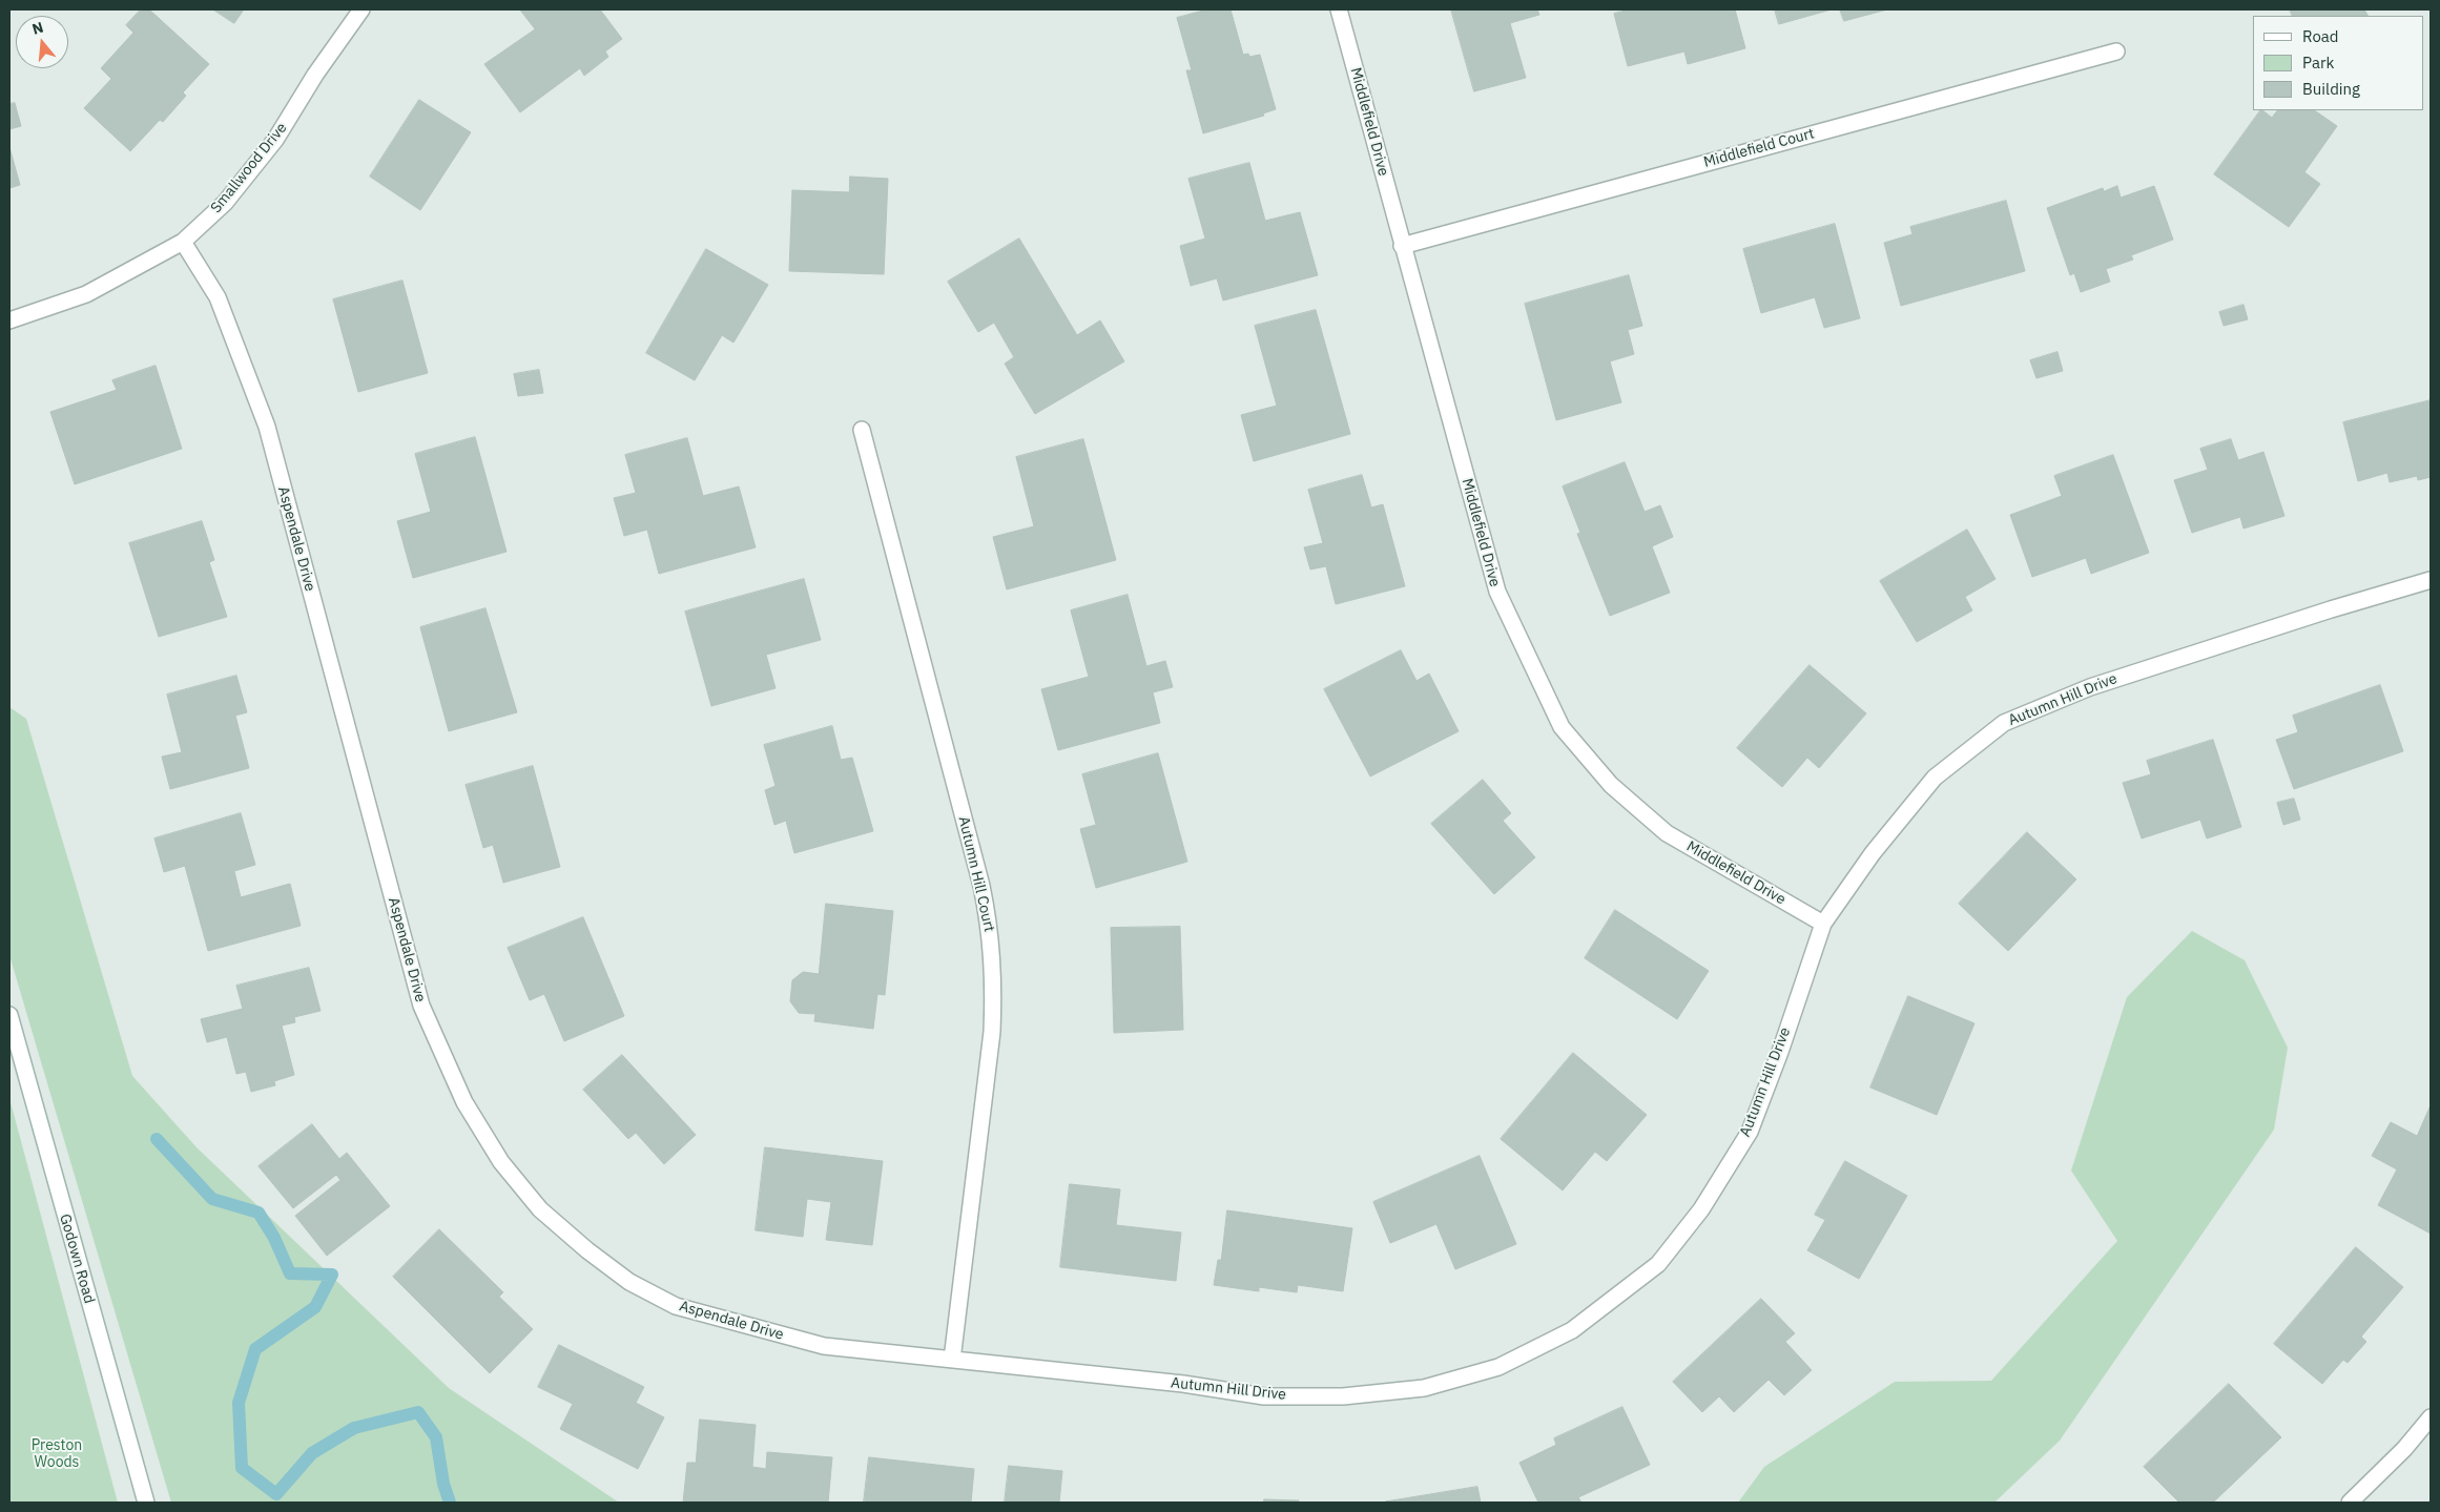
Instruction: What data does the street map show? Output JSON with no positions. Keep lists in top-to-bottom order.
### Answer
{
  "streets": {
    "street": [
      "Middlefield Drive",
      "Middlefield Court",
      "Smallwood Drive",
      "Aspendale Drive",
      "Autumn Hill Drive",
      "Autumn Hill Court",
      "Godown Road"
    ]
  },
  "crossings": [
    ["Middlefield Drive", "Middlefield Court"],
    ["Middlefield Drive", "Autumn Hill Drive"],
    ["Smallwood Drive", "Aspendale Drive"],
    ["Aspendale Drive", "Autumn Hill Drive"],
    ["Aspendale Drive", "Autumn Hill Court"],
    ["Autumn Hill Drive", "Autumn Hill Court"]
  ],
  "parks": ["Preston Woods"],
  "legend": ["Road", "Park", "Building"],
  "north": "top"
}
